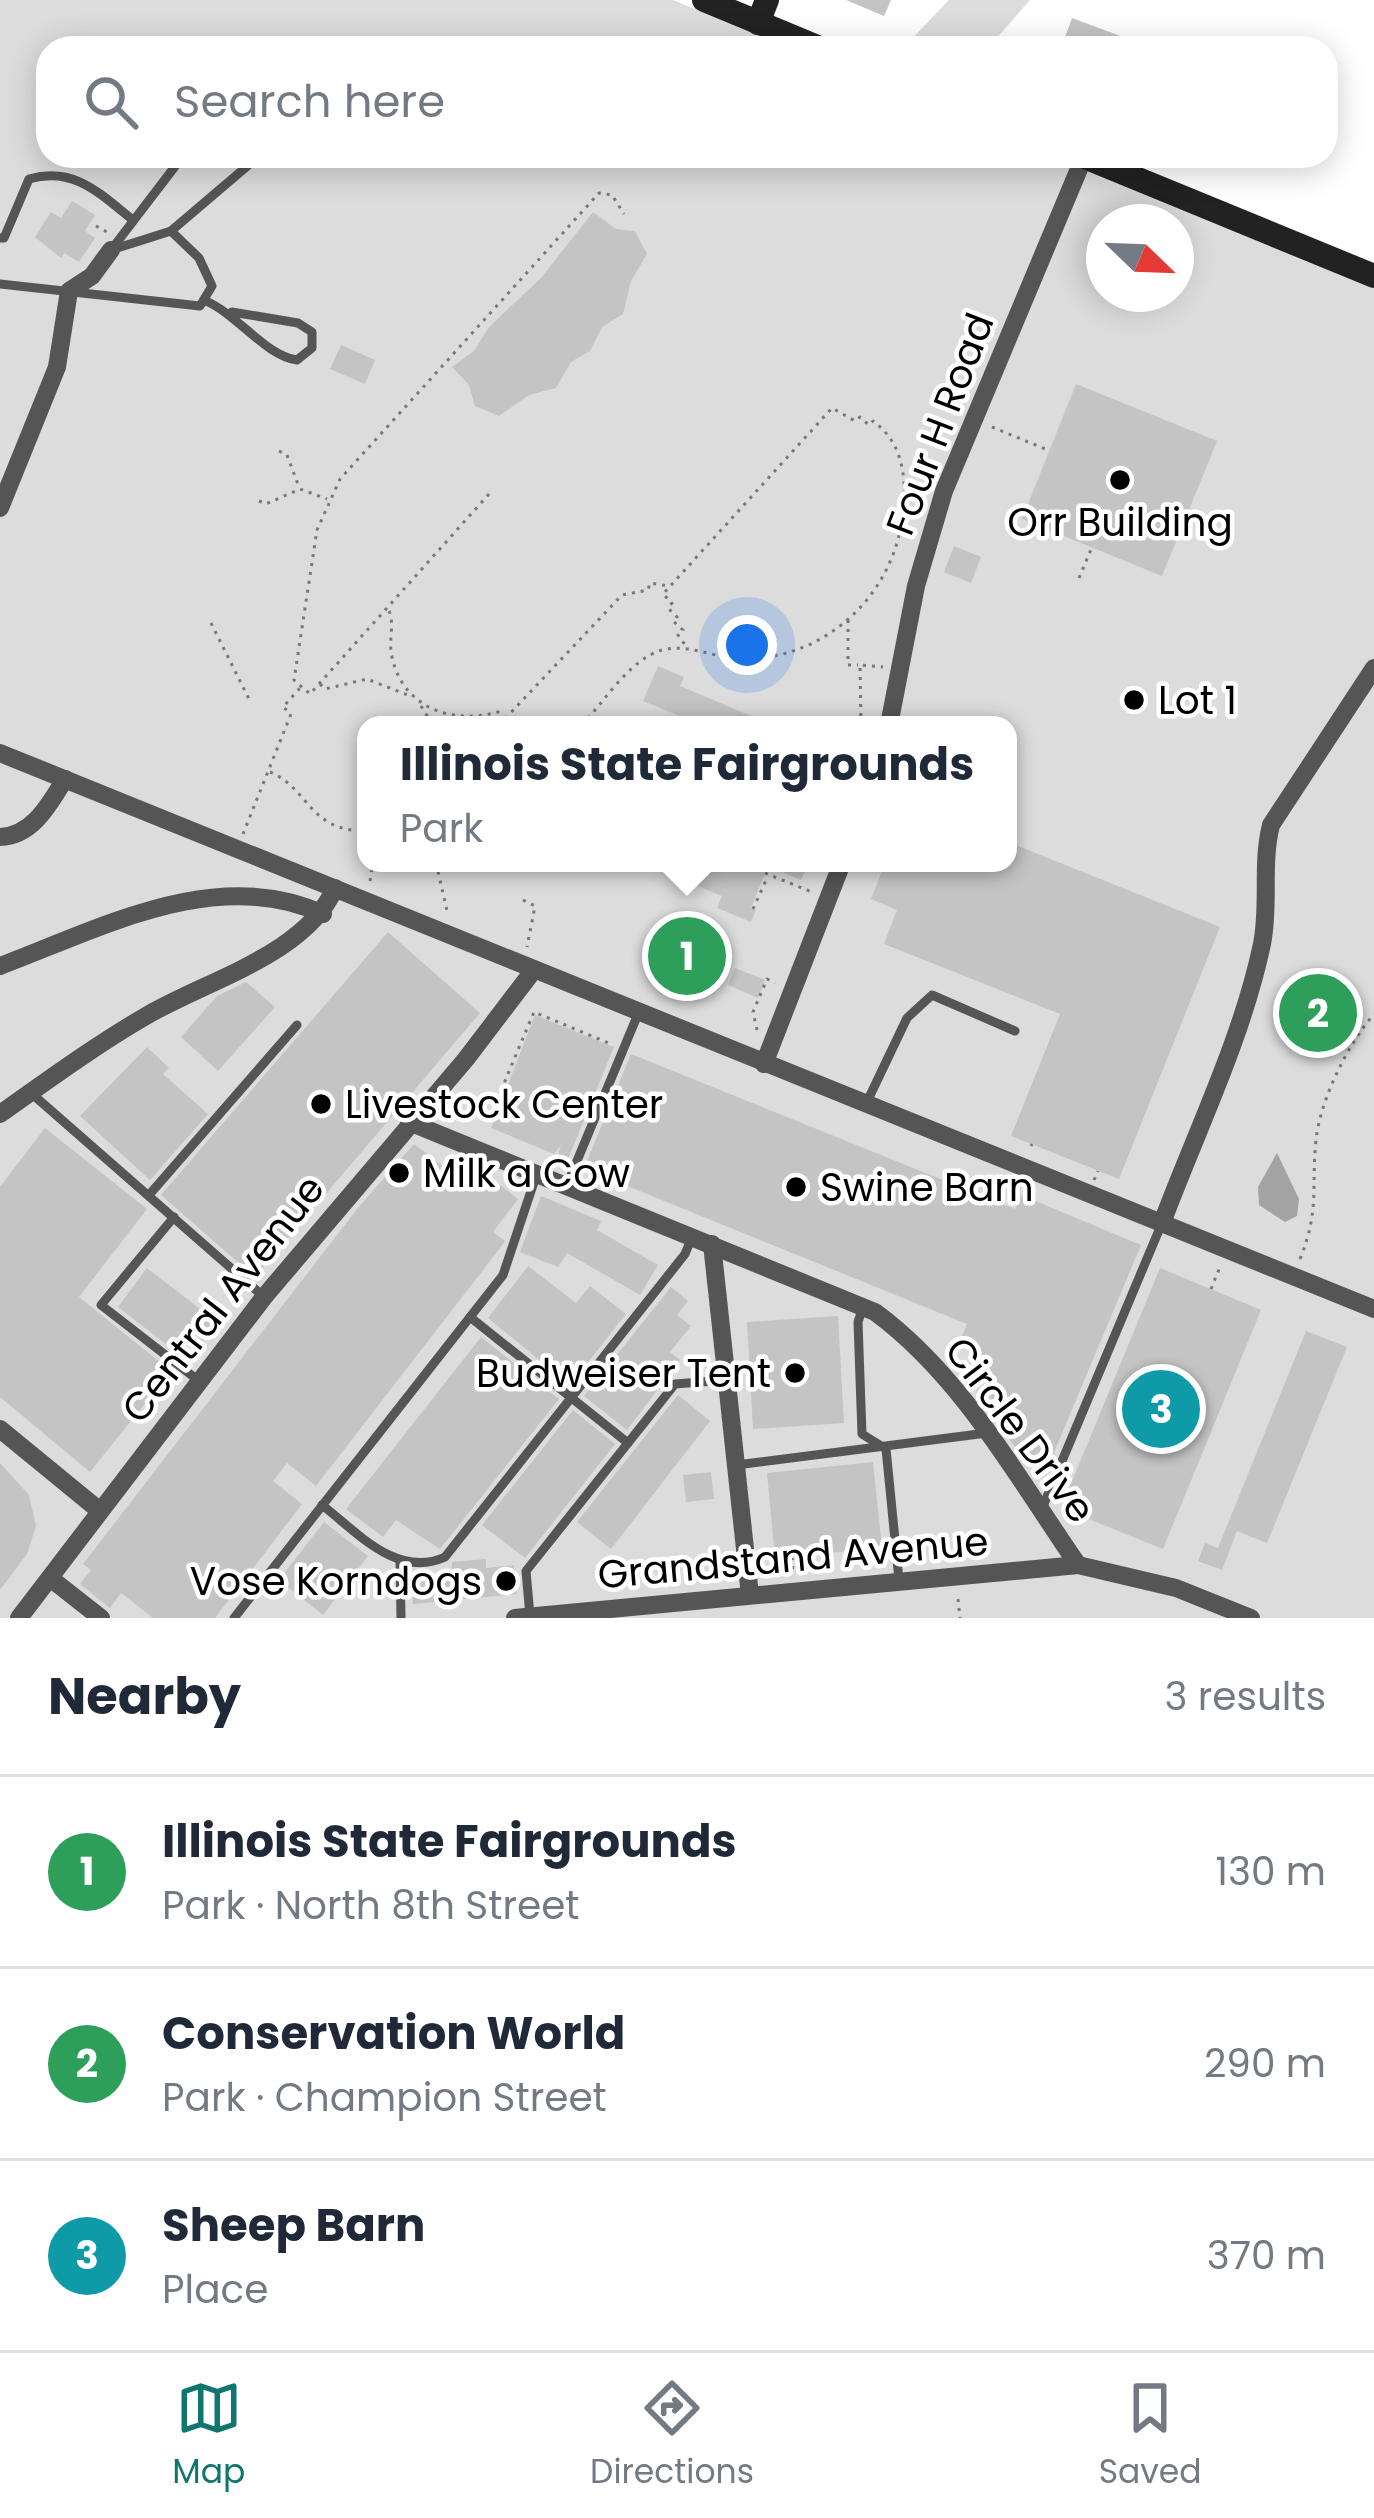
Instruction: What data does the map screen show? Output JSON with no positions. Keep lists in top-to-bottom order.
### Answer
{
  "streets": {
    "street": [
      "Four H Road",
      "Central Avenue",
      "Circle Drive",
      "Grandstand Avenue"
    ]
  },
  "crossings": [
    ["Central Avenue", "Circle Drive"],
    ["Circle Drive", "Grandstand Avenue"]
  ],
  "places": [
    "Orr Building",
    "Lot 1",
    "Livestock Center",
    "Milk a Cow",
    "Swine Barn",
    "Budweiser Tent",
    "Vose Korndogs"
  ],
  "north": "bottom right",
  "page": {
    "search": "Search here",
    "popup": ["Illinois State Fairgrounds", "Park"],
    "pins": ["1", "2", "3"],
    "heading": ["Nearby", "3 results"],
    "list": [
      {
        "mark": "1",
        "name": "Illinois State Fairgrounds",
        "note": "Park · North 8th Street",
        "value": "130 m"
      },
      {
        "mark": "2",
        "name": "Conservation World",
        "note": "Park · Champion Street",
        "value": "290 m"
      },
      {
        "mark": "3",
        "name": "Sheep Barn",
        "note": "Place",
        "value": "370 m"
      }
    ],
    "nav": ["Map", "Directions", "Saved"]
  }
}
